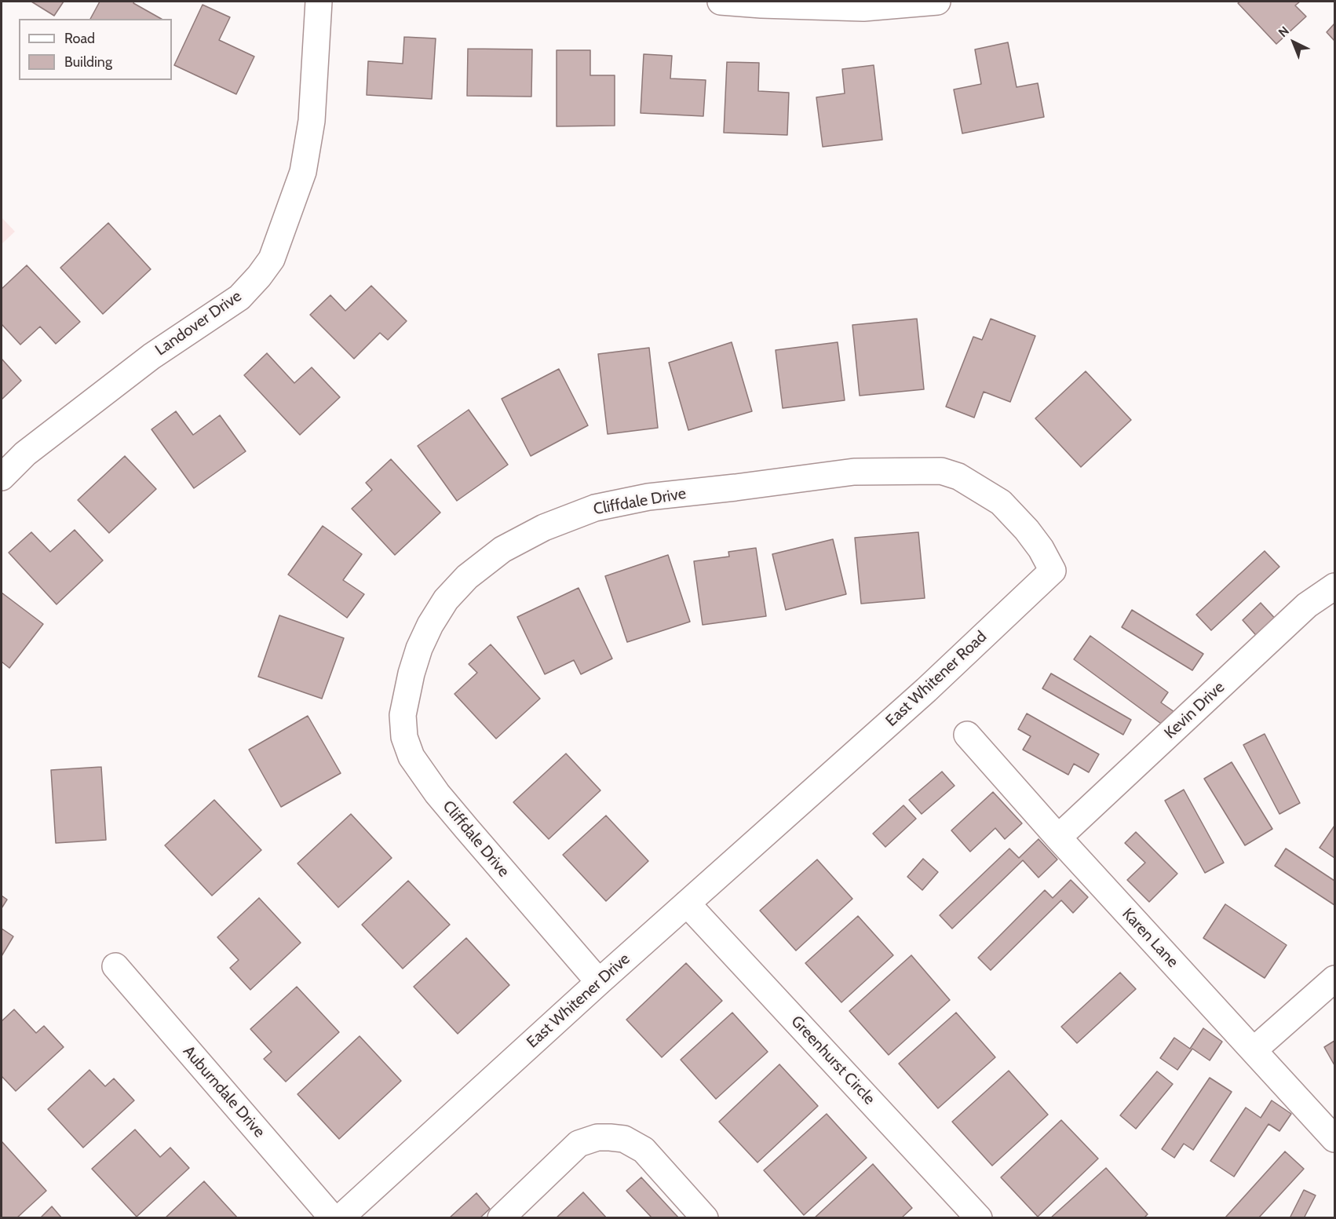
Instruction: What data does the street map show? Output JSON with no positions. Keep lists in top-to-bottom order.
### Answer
{
  "streets": {
    "street": [
      "Landover Drive",
      "Cliffdale Drive",
      "East Whitener Road",
      "Kevin Drive",
      "Karen Lane",
      "East Whitener Drive",
      "Greenhurst Circle",
      "Auburndale Drive"
    ]
  },
  "crossings": [
    ["Cliffdale Drive", "East Whitener Road"],
    ["Cliffdale Drive", "East Whitener Drive"],
    ["East Whitener Road", "East Whitener Drive"],
    ["Kevin Drive", "Karen Lane"],
    ["East Whitener Drive", "Greenhurst Circle"]
  ],
  "legend": ["Road", "Building"],
  "north": "top left"
}
